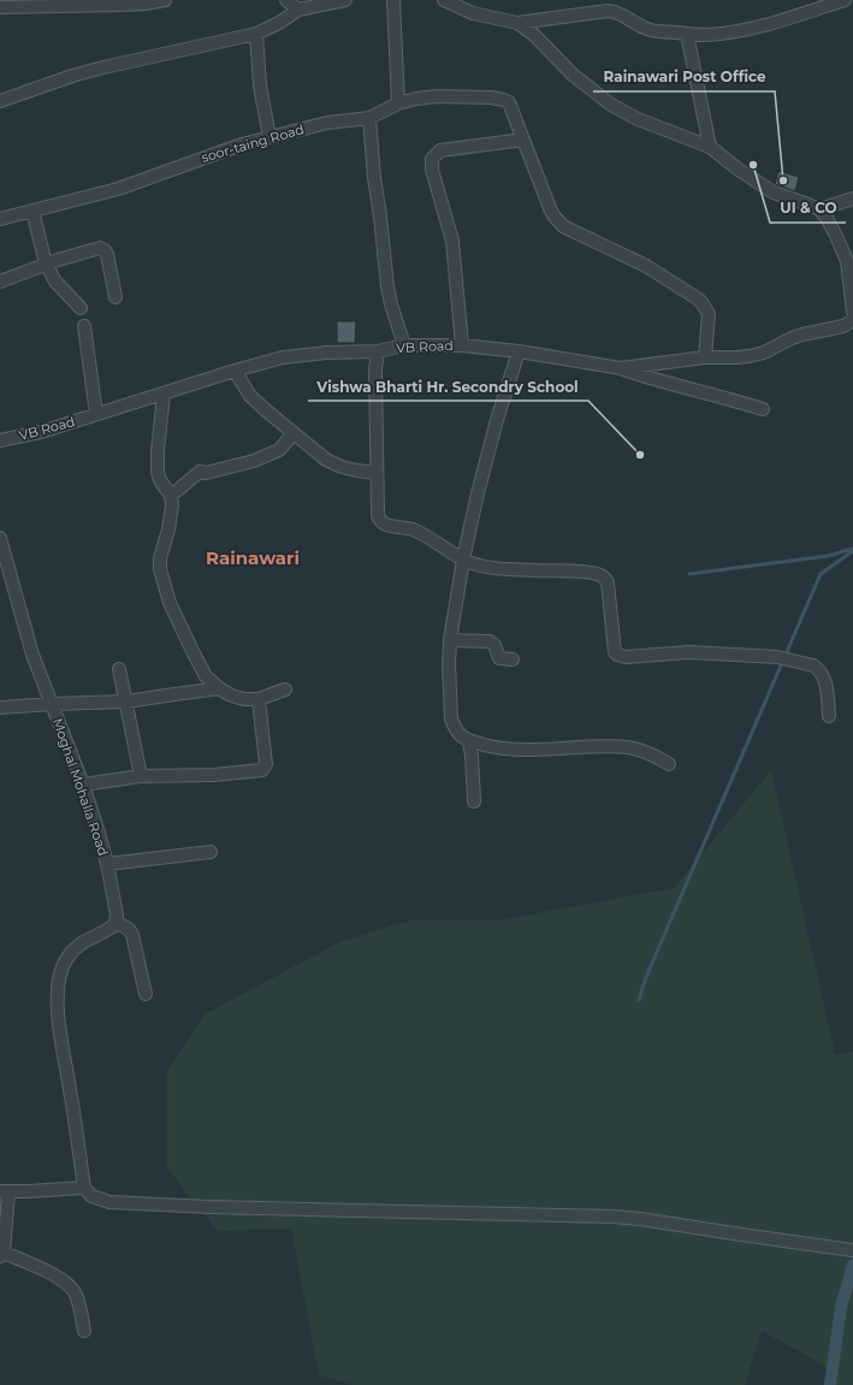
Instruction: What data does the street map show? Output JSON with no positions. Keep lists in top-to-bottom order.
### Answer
{
  "streets": {
    "street": ["soor-taing Road", "VB Road", "Moghal Mohalla Road"]
  },
  "districts": ["Rainawari"],
  "places": ["UI & CO", "Rainawari Post Office", "Vishwa Bharti Hr. Secondry School"]
}
